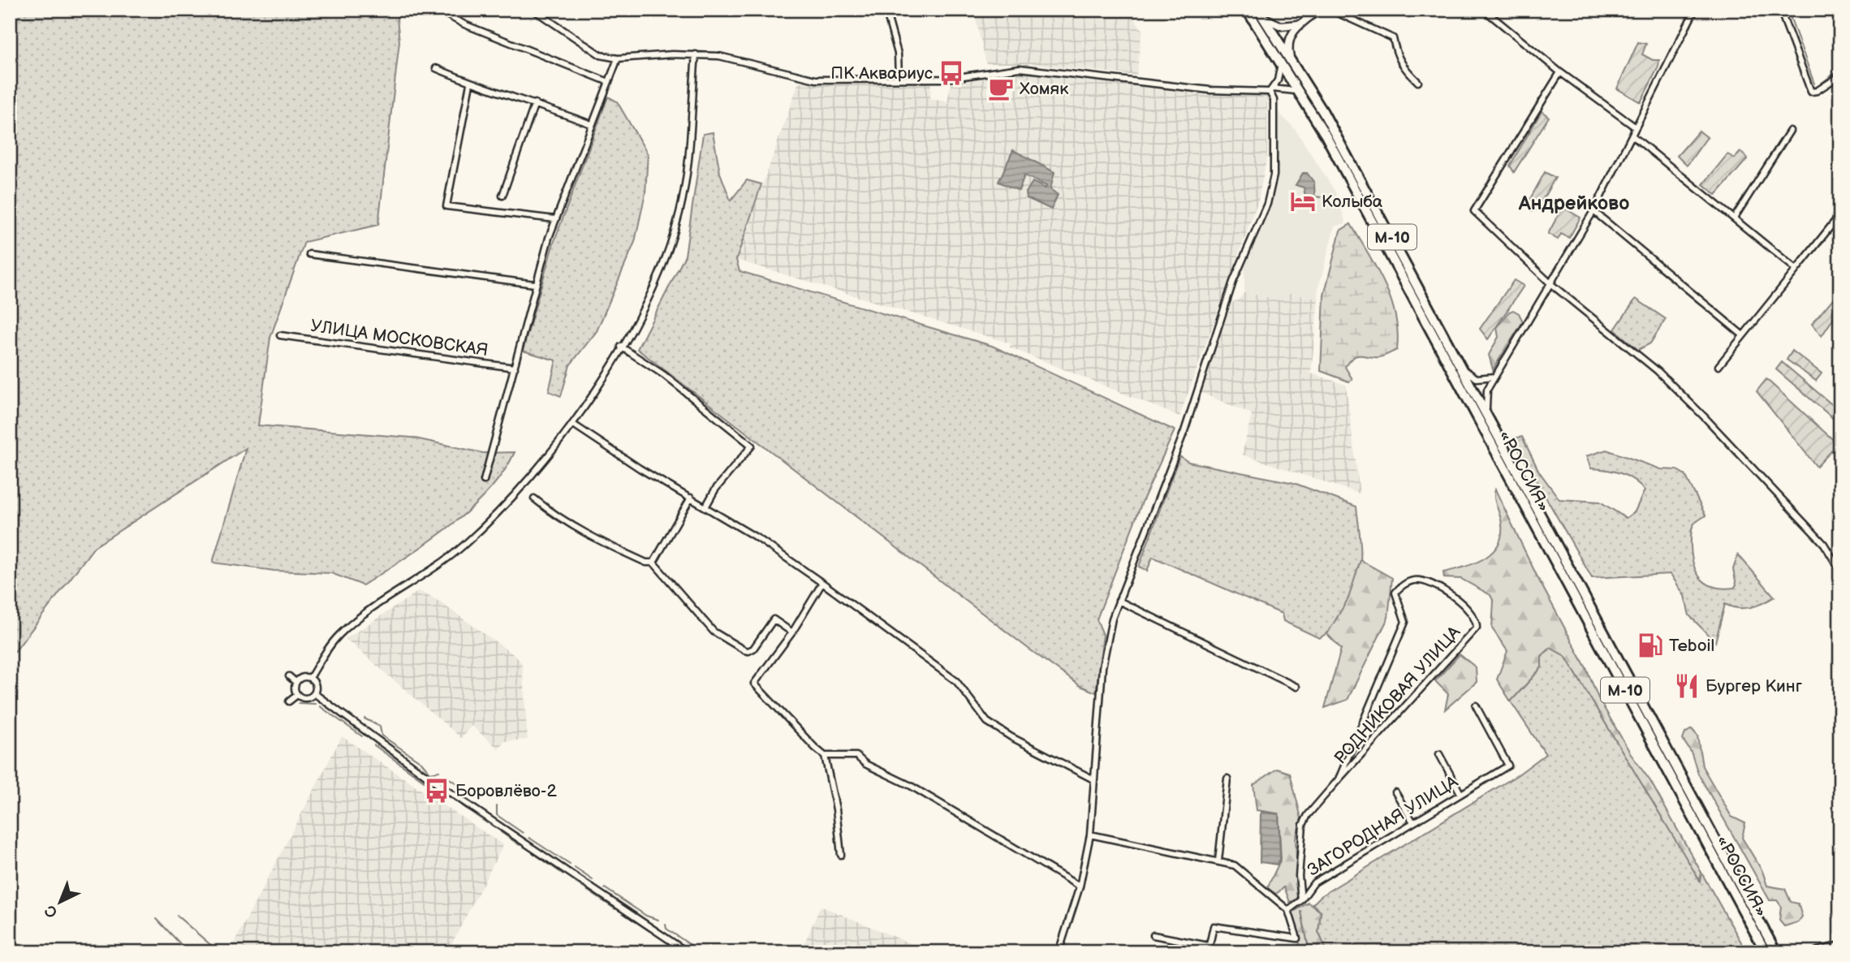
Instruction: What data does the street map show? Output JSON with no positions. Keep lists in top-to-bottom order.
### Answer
{
  "streets": {
    "highway": ["М-10", "«РОССИЯ»"],
    "street": ["УЛИЦА МОСКОВСКАЯ", "РОДНИКОВАЯ УЛИЦА", "ЗАГОРОДНАЯ УЛИЦА"]
  },
  "crossings": [
    ["РОДНИКОВАЯ УЛИЦА", "ЗАГОРОДНАЯ УЛИЦА"]
  ],
  "districts": ["Андрейково"],
  "places": {
    "bus stop": ["ПК Аквариус", "Боровлёво-2"],
    "cafe": ["Хомяк"],
    "hotel": ["Колыба"],
    "fuel station": ["Teboil"],
    "restaurant": ["Бургер Кинг"]
  },
  "north": "bottom left"
}
